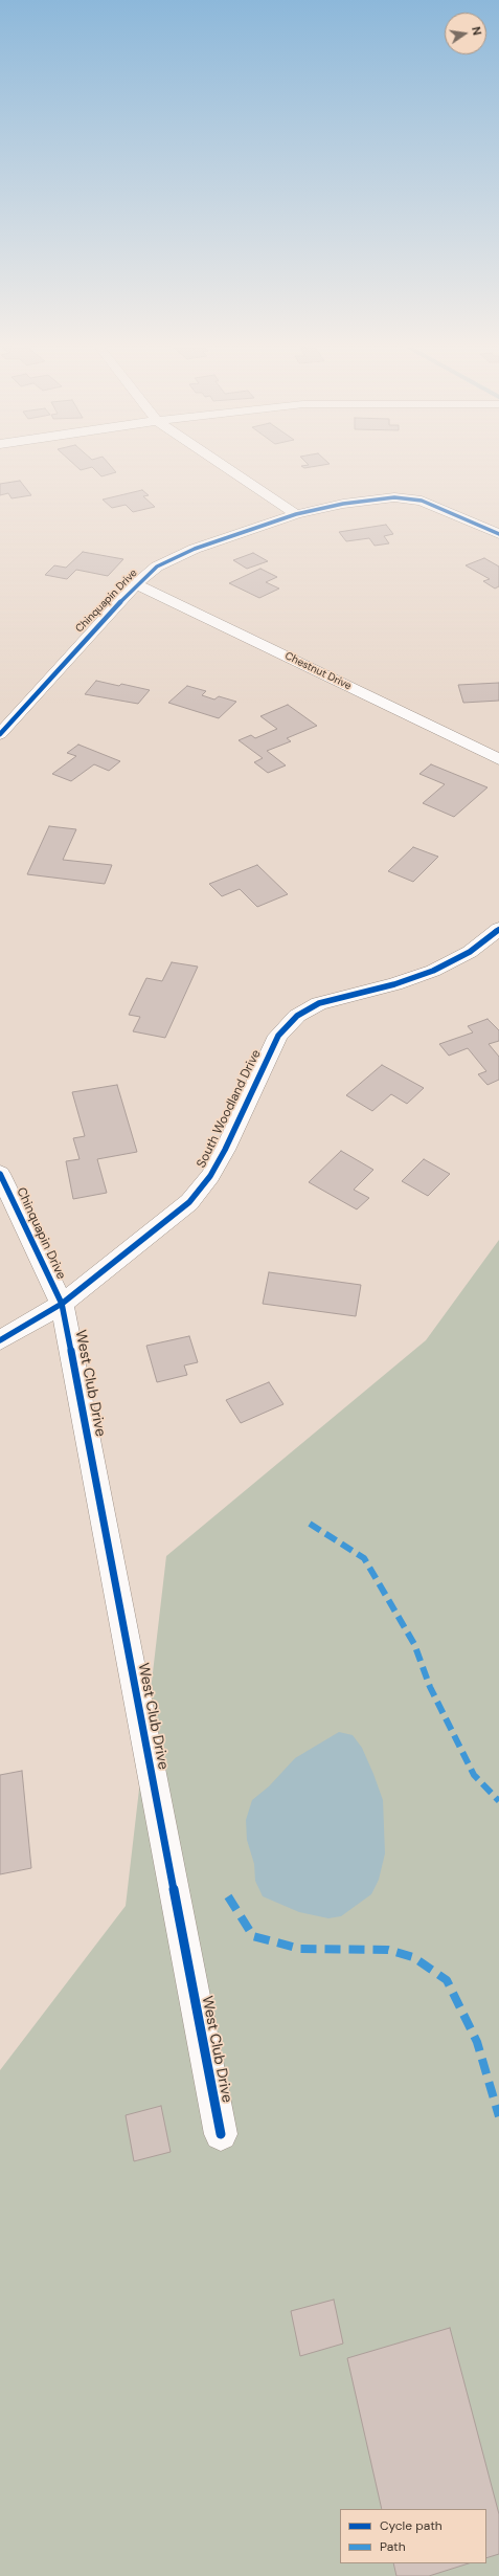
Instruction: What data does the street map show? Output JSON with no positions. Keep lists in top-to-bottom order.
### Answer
{
  "streets": {
    "street": [
      "Chinquapin Drive",
      "Chestnut Drive",
      "South Woodland Drive",
      "West Club Drive"
    ]
  },
  "crossings": [
    ["Chinquapin Drive", "Chestnut Drive"],
    ["Chinquapin Drive", "South Woodland Drive"],
    ["Chinquapin Drive", "West Club Drive"],
    ["South Woodland Drive", "West Club Drive"]
  ],
  "legend": ["Cycle path", "Path"],
  "north": "right"
}
